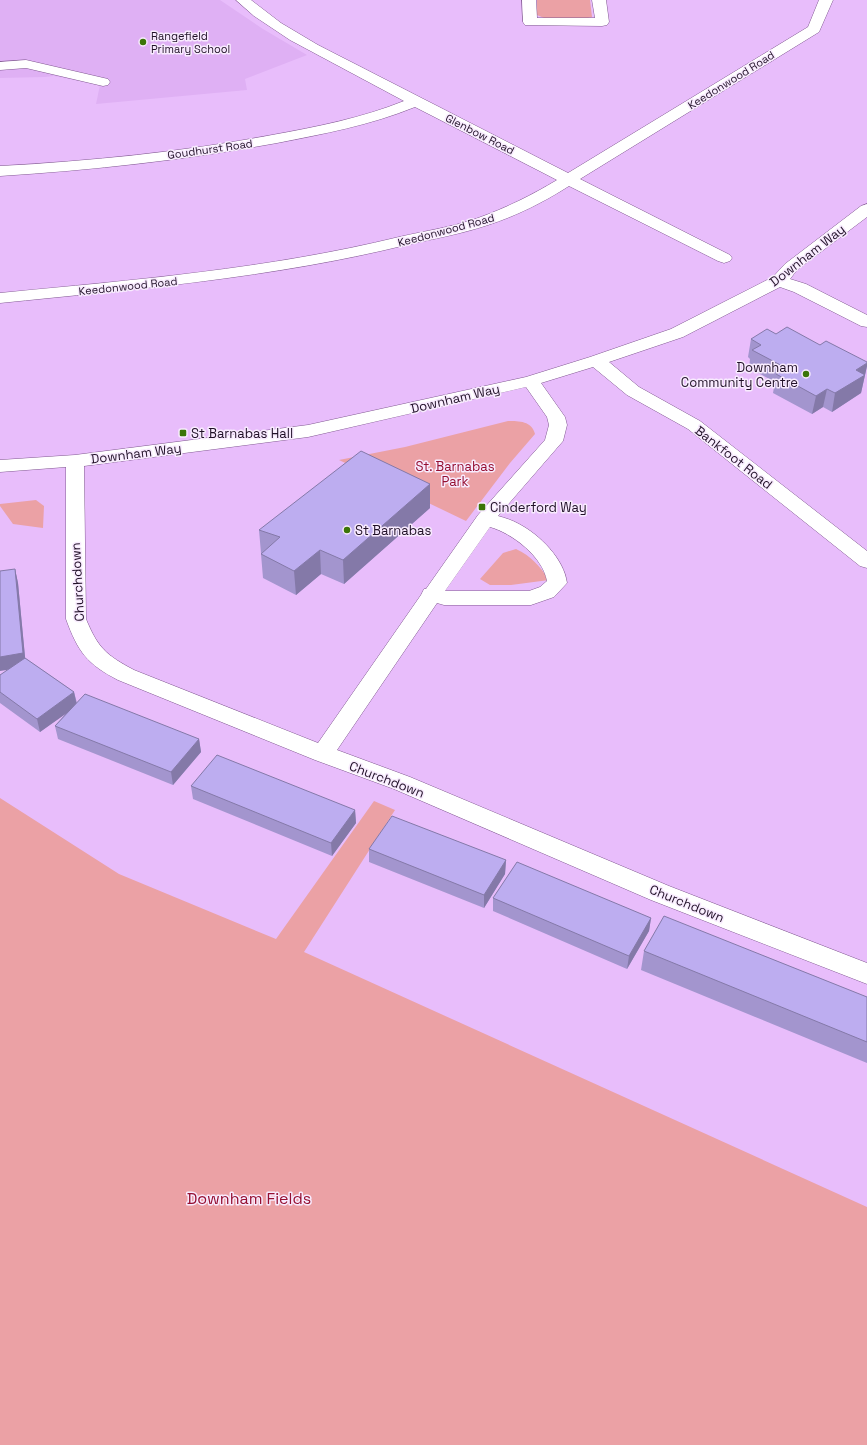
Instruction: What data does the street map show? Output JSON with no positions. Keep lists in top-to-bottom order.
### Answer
{
  "streets": {
    "street": [
      "Keedonwood Road",
      "Glenbow Road",
      "Goudhurst Road",
      "Downham Way",
      "Bankfoot Road",
      "Churchdown"
    ]
  },
  "crossings": [
    ["Keedonwood Road", "Glenbow Road"],
    ["Glenbow Road", "Goudhurst Road"],
    ["Downham Way", "Bankfoot Road"],
    ["Downham Way", "Churchdown"]
  ],
  "parks": ["St. Barnabas Park", "Downham Fields"],
  "places": {
    "other": ["Rangefield Primary School", "Downham Community Centre", "St Barnabas"],
    "transit": ["St Barnabas Hall", "Cinderford Way"]
  }
}
